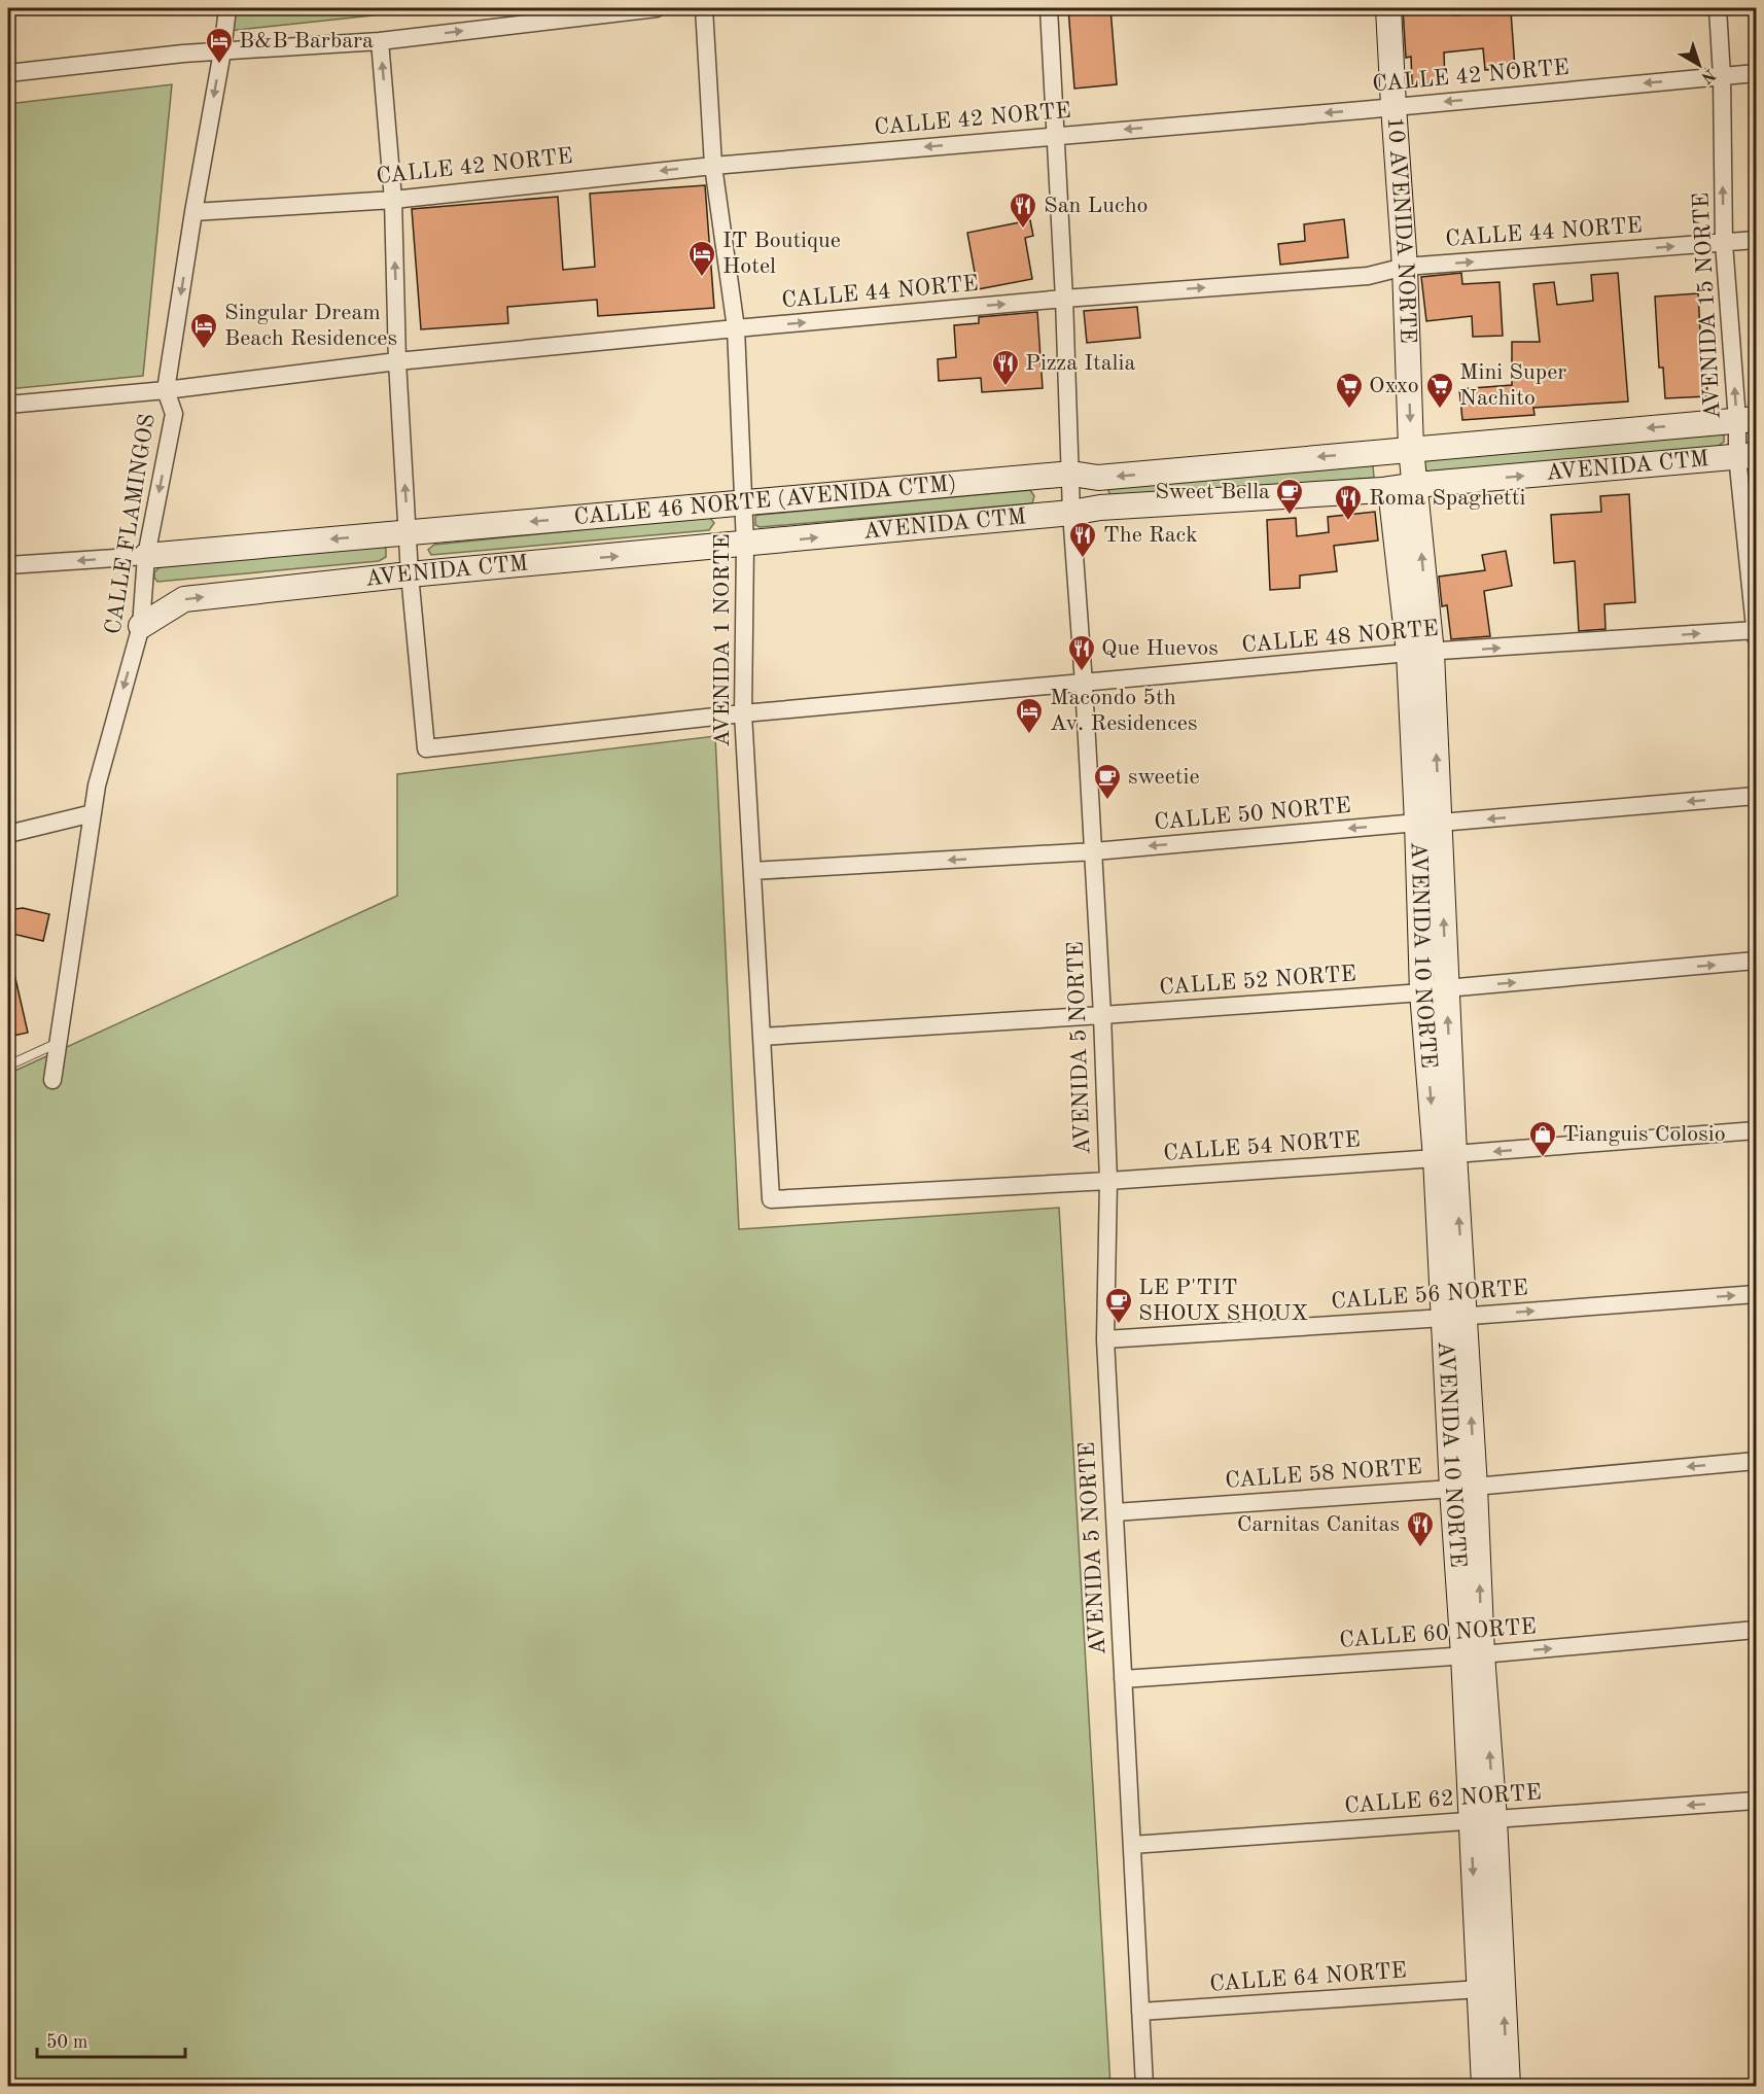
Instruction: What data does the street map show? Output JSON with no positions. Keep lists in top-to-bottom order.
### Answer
{
  "streets": {
    "main road": [
      "10 AVENIDA NORTE",
      "AVENIDA CTM",
      "CALLE 46 NORTE (AVENIDA CTM)",
      "AVENIDA 10 NORTE"
    ],
    "street": [
      "CALLE 42 NORTE",
      "CALLE 44 NORTE",
      "AVENIDA 15 NORTE",
      "CALLE FLAMINGOS",
      "CALLE 48 NORTE",
      "AVENIDA 1 NORTE",
      "CALLE 50 NORTE",
      "CALLE 52 NORTE",
      "AVENIDA 5 NORTE",
      "CALLE 54 NORTE",
      "CALLE 56 NORTE",
      "CALLE 58 NORTE",
      "CALLE 60 NORTE",
      "CALLE 62 NORTE",
      "CALLE 64 NORTE"
    ]
  },
  "crossings": [
    ["CALLE 42 NORTE", "10 AVENIDA NORTE"],
    ["CALLE 42 NORTE", "AVENIDA 15 NORTE"],
    ["CALLE 42 NORTE", "CALLE FLAMINGOS"],
    ["CALLE 42 NORTE", "AVENIDA 1 NORTE"],
    ["CALLE 42 NORTE", "AVENIDA 5 NORTE"],
    ["10 AVENIDA NORTE", "CALLE 44 NORTE"],
    ["10 AVENIDA NORTE", "AVENIDA CTM"],
    ["10 AVENIDA NORTE", "CALLE 48 NORTE"],
    ["10 AVENIDA NORTE", "CALLE 50 NORTE"],
    ["10 AVENIDA NORTE", "AVENIDA 10 NORTE"],
    ["CALLE 44 NORTE", "AVENIDA 15 NORTE"],
    ["CALLE 44 NORTE", "CALLE FLAMINGOS"],
    ["CALLE 44 NORTE", "AVENIDA 1 NORTE"],
    ["CALLE 44 NORTE", "AVENIDA 5 NORTE"],
    ["AVENIDA 15 NORTE", "AVENIDA CTM"],
    ["AVENIDA 15 NORTE", "CALLE 48 NORTE"],
    ["AVENIDA CTM", "CALLE 46 NORTE (AVENIDA CTM)"],
    ["AVENIDA CTM", "CALLE FLAMINGOS"],
    ["AVENIDA CTM", "CALLE 48 NORTE"],
    ["AVENIDA CTM", "AVENIDA 1 NORTE"],
    ["AVENIDA CTM", "AVENIDA 5 NORTE"],
    ["CALLE 46 NORTE (AVENIDA CTM)", "CALLE FLAMINGOS"],
    ["CALLE 46 NORTE (AVENIDA CTM)", "AVENIDA 1 NORTE"],
    ["CALLE 46 NORTE (AVENIDA CTM)", "AVENIDA 5 NORTE"],
    ["CALLE 48 NORTE", "AVENIDA 1 NORTE"],
    ["CALLE 48 NORTE", "AVENIDA 5 NORTE"],
    ["AVENIDA 1 NORTE", "CALLE 50 NORTE"],
    ["AVENIDA 1 NORTE", "CALLE 52 NORTE"],
    ["AVENIDA 1 NORTE", "CALLE 54 NORTE"],
    ["CALLE 50 NORTE", "AVENIDA 10 NORTE"],
    ["CALLE 50 NORTE", "AVENIDA 5 NORTE"],
    ["AVENIDA 10 NORTE", "CALLE 52 NORTE"],
    ["AVENIDA 10 NORTE", "CALLE 54 NORTE"],
    ["AVENIDA 10 NORTE", "CALLE 56 NORTE"],
    ["AVENIDA 10 NORTE", "CALLE 58 NORTE"],
    ["AVENIDA 10 NORTE", "CALLE 60 NORTE"],
    ["AVENIDA 10 NORTE", "CALLE 62 NORTE"],
    ["AVENIDA 10 NORTE", "CALLE 64 NORTE"],
    ["CALLE 52 NORTE", "AVENIDA 5 NORTE"],
    ["AVENIDA 5 NORTE", "CALLE 54 NORTE"],
    ["AVENIDA 5 NORTE", "CALLE 56 NORTE"],
    ["AVENIDA 5 NORTE", "CALLE 58 NORTE"],
    ["AVENIDA 5 NORTE", "CALLE 60 NORTE"],
    ["AVENIDA 5 NORTE", "CALLE 62 NORTE"],
    ["AVENIDA 5 NORTE", "CALLE 64 NORTE"]
  ],
  "one_way": [
    "CALLE 42 NORTE",
    "CALLE 44 NORTE",
    "AVENIDA 15 NORTE",
    "CALLE 46 NORTE (AVENIDA CTM)",
    "CALLE FLAMINGOS",
    "CALLE 50 NORTE",
    "CALLE 56 NORTE",
    "CALLE 58 NORTE",
    "CALLE 60 NORTE",
    "CALLE 62 NORTE"
  ],
  "places": {
    "hotel": [
      "B&B Barbara",
      "IT Boutique Hotel",
      "Singular Dream Beach Residences",
      "Macondo 5th Av. Residences"
    ],
    "restaurant": [
      "San Lucho",
      "Pizza Italia",
      "Roma Spaghetti",
      "The Rack",
      "Que Huevos",
      "Carnitas Canitas"
    ],
    "supermarket": ["Oxxo", "Mini Super Nachito"],
    "cafe": ["Sweet Bella", "sweetie", "LE P'TIT SHOUX SHOUX"],
    "shop": ["Tianguis Colosio"]
  },
  "scale_bar": "50 m",
  "north": "bottom right"
}
